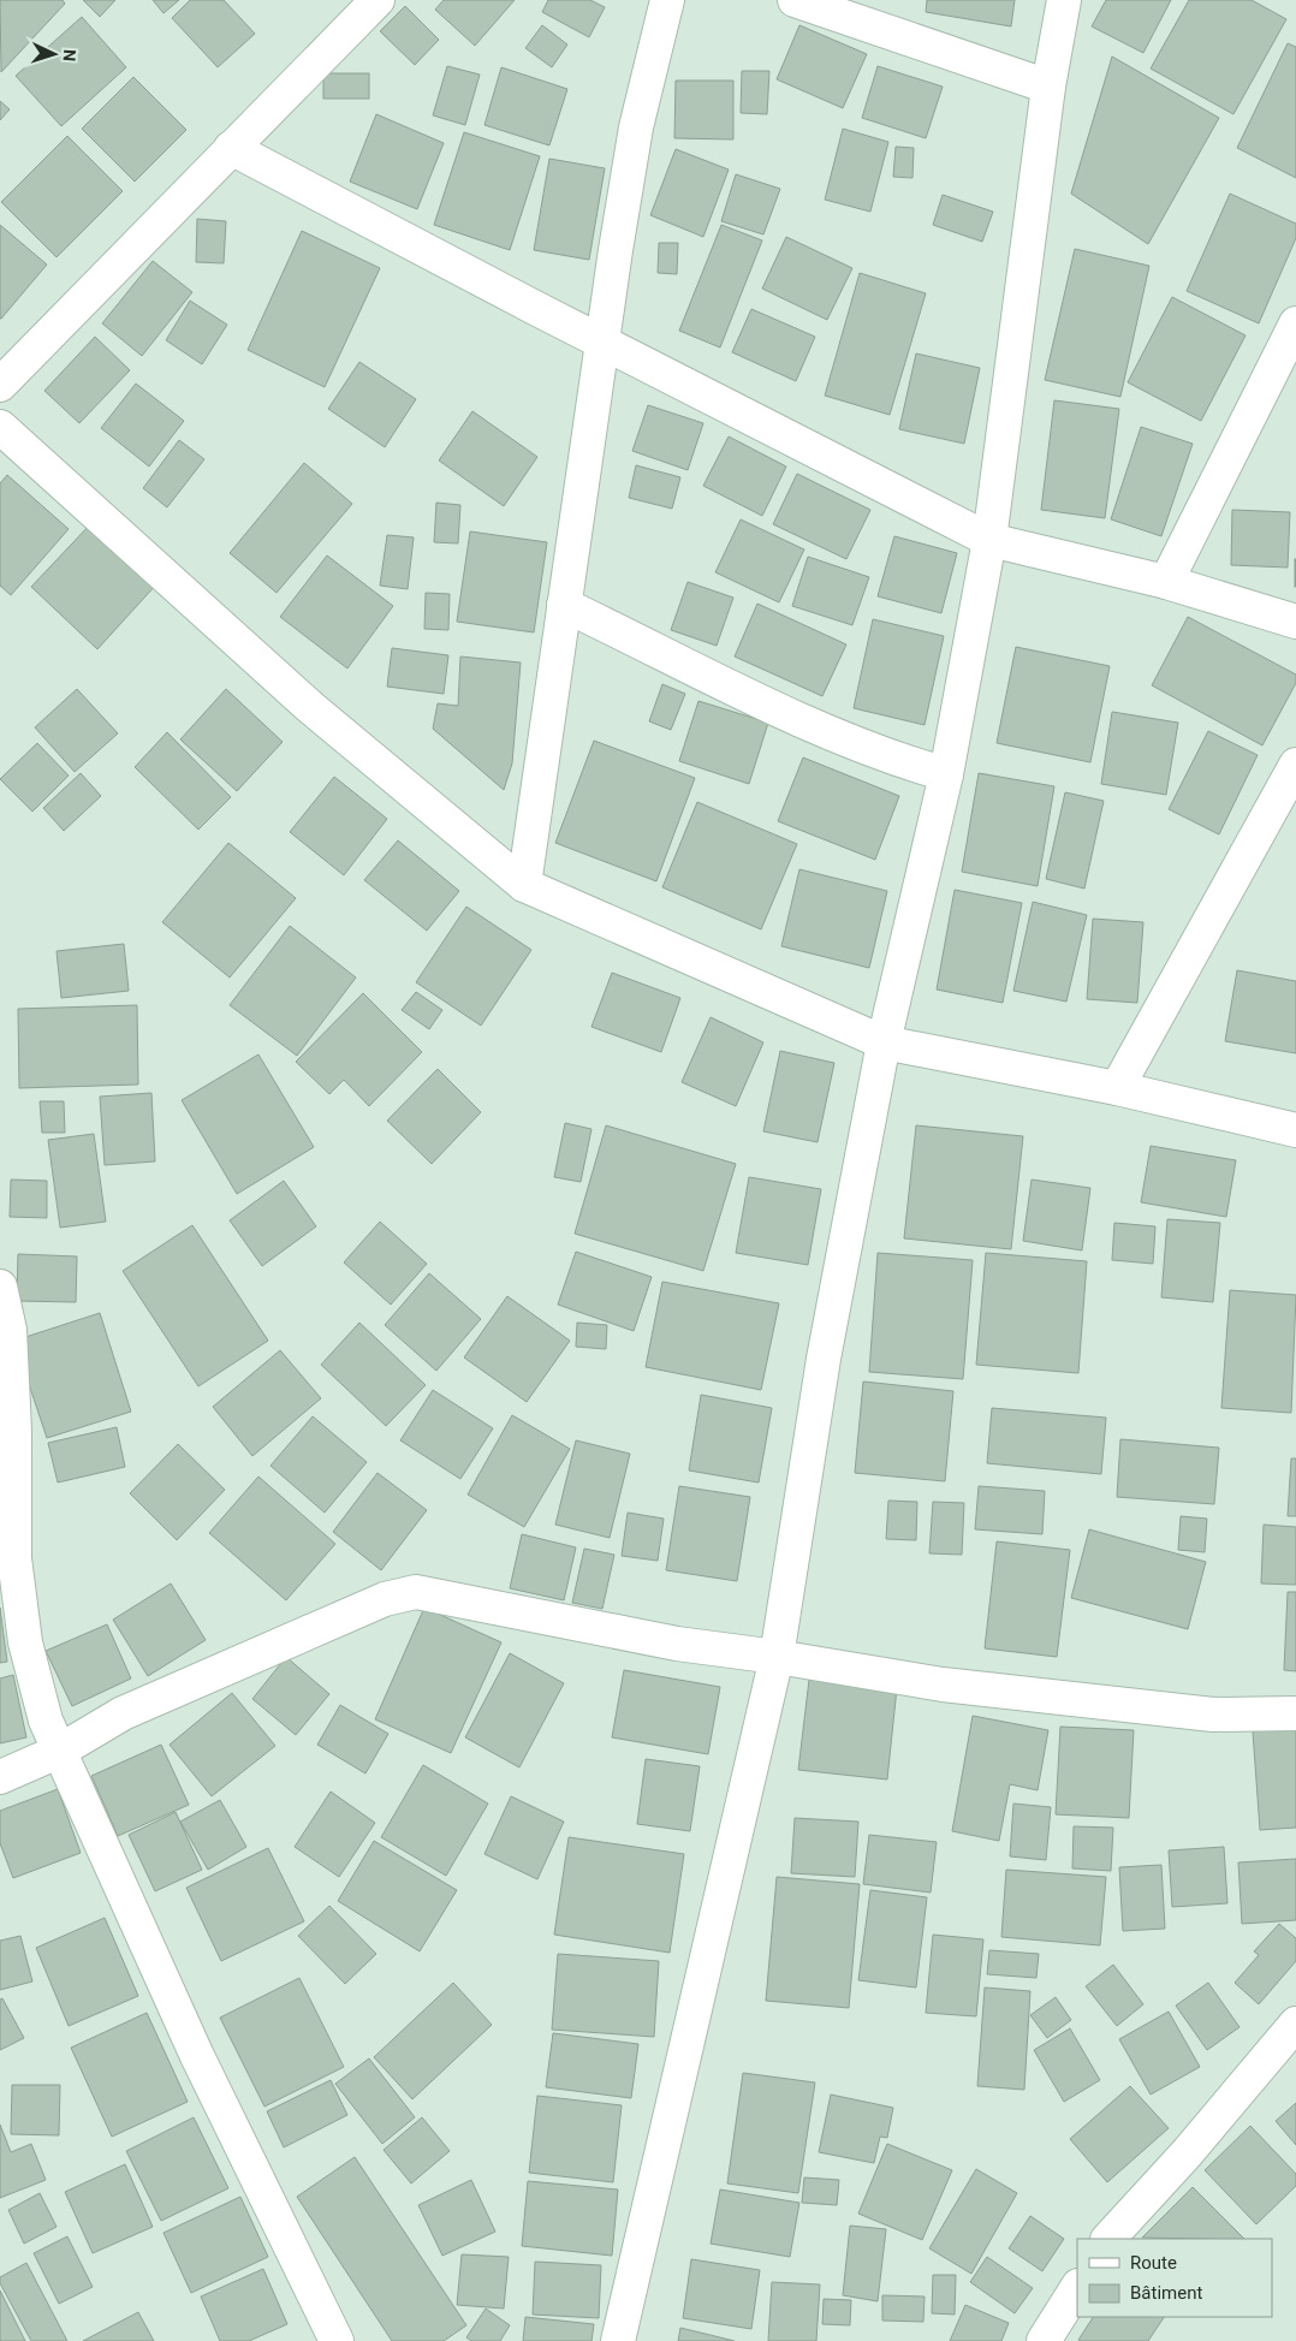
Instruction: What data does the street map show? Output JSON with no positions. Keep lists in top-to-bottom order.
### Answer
{
  "legend": ["Route", "Bâtiment"],
  "north": "right"
}
